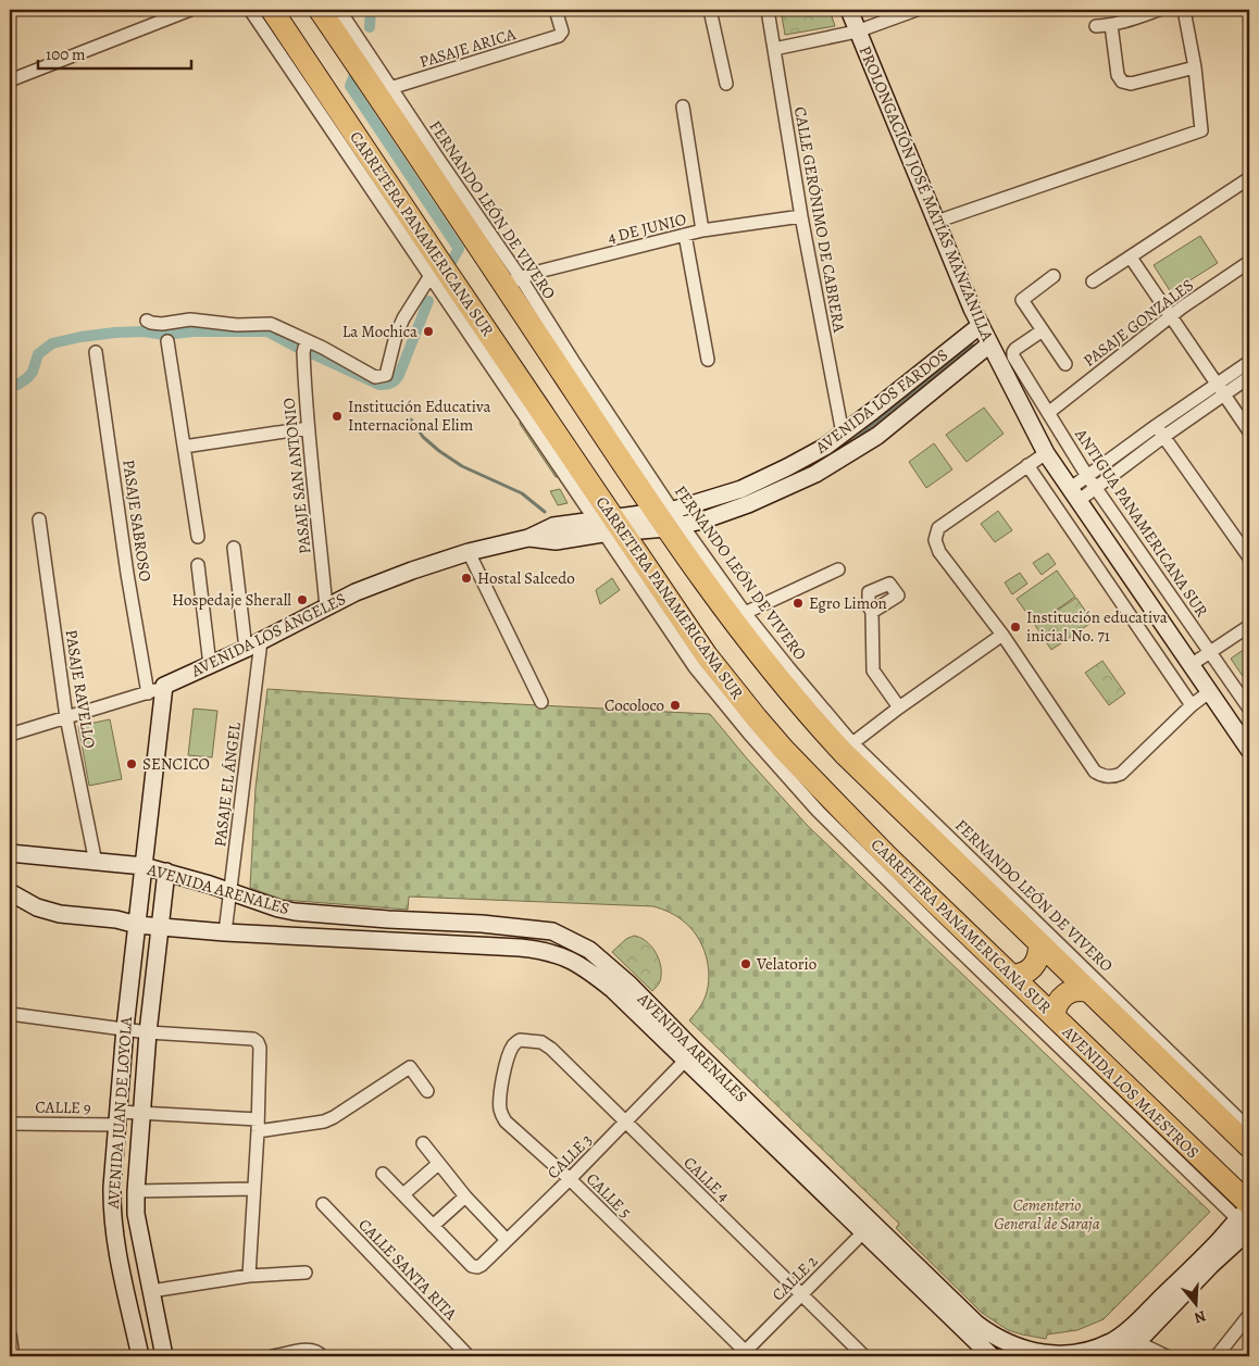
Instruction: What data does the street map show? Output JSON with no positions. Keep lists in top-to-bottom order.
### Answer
{
  "streets": {
    "highway": ["CARRETERA PANAMERICANA SUR"],
    "street": [
      "PASAJE ARICA",
      "PROLONGACIÓN JOSÉ MATÍAS MANZANILLA",
      "FERNANDO LEÓN DE VIVERO",
      "CALLE GERÓNIMO DE CABRERA",
      "4 DE JUNIO",
      "PASAJE GONZALES",
      "AVENIDA LOS FARDOS",
      "PASAJE SAN ANTONIO",
      "PASAJE SABROSO",
      "ANTIGUA PANAMERICANA SUR",
      "AVENIDA LOS ÁNGELES",
      "PASAJE RAVELLO",
      "PASAJE EL ÁNGEL",
      "AVENIDA ARENALES",
      "AVENIDA LOS MAESTROS",
      "CALLE 9",
      "AVENIDA JUAN DE LOYOLA",
      "CALLE 3",
      "CALLE 4",
      "CALLE 5",
      "CALLE SANTA RITA",
      "CALLE 2"
    ]
  },
  "crossings": [
    ["PROLONGACIÓN JOSÉ MATÍAS MANZANILLA", "AVENIDA LOS FARDOS"],
    ["FERNANDO LEÓN DE VIVERO", "AVENIDA LOS FARDOS"],
    ["FERNANDO LEÓN DE VIVERO", "AVENIDA LOS ÁNGELES"],
    ["CALLE GERÓNIMO DE CABRERA", "4 DE JUNIO"],
    ["CALLE GERÓNIMO DE CABRERA", "AVENIDA LOS FARDOS"],
    ["CARRETERA PANAMERICANA SUR", "AVENIDA LOS ÁNGELES"],
    ["CARRETERA PANAMERICANA SUR", "AVENIDA ARENALES"],
    ["CARRETERA PANAMERICANA SUR", "AVENIDA LOS MAESTROS"],
    ["PASAJE GONZALES", "ANTIGUA PANAMERICANA SUR"],
    ["AVENIDA LOS FARDOS", "AVENIDA LOS ÁNGELES"],
    ["PASAJE SAN ANTONIO", "AVENIDA LOS ÁNGELES"],
    ["PASAJE SABROSO", "AVENIDA LOS ÁNGELES"],
    ["AVENIDA LOS ÁNGELES", "PASAJE RAVELLO"],
    ["AVENIDA LOS ÁNGELES", "PASAJE EL ÁNGEL"],
    ["AVENIDA LOS ÁNGELES", "AVENIDA LOS MAESTROS"],
    ["AVENIDA LOS ÁNGELES", "AVENIDA JUAN DE LOYOLA"],
    ["PASAJE RAVELLO", "AVENIDA ARENALES"],
    ["PASAJE EL ÁNGEL", "AVENIDA ARENALES"],
    ["AVENIDA ARENALES", "AVENIDA LOS MAESTROS"],
    ["AVENIDA ARENALES", "AVENIDA JUAN DE LOYOLA"],
    ["AVENIDA ARENALES", "CALLE 3"],
    ["AVENIDA ARENALES", "CALLE 2"],
    ["CALLE 9", "AVENIDA JUAN DE LOYOLA"],
    ["CALLE 3", "CALLE 4"],
    ["CALLE 3", "CALLE 5"],
    ["CALLE 4", "CALLE 5"],
    ["CALLE 4", "CALLE 2"],
    ["CALLE 5", "CALLE 2"]
  ],
  "parks": ["Cementerio General de Saraja"],
  "places": [
    "La Mochica",
    "Institución Educativa Internacional Elim",
    "Hostal Salcedo",
    "Hospedaje Sherall",
    "Egro Limon",
    "Institución educativa inicial No. 71",
    "Cocoloco",
    "SENCICO",
    "Velatorio"
  ],
  "scale_bar": "100 m",
  "north": "bottom"
}
